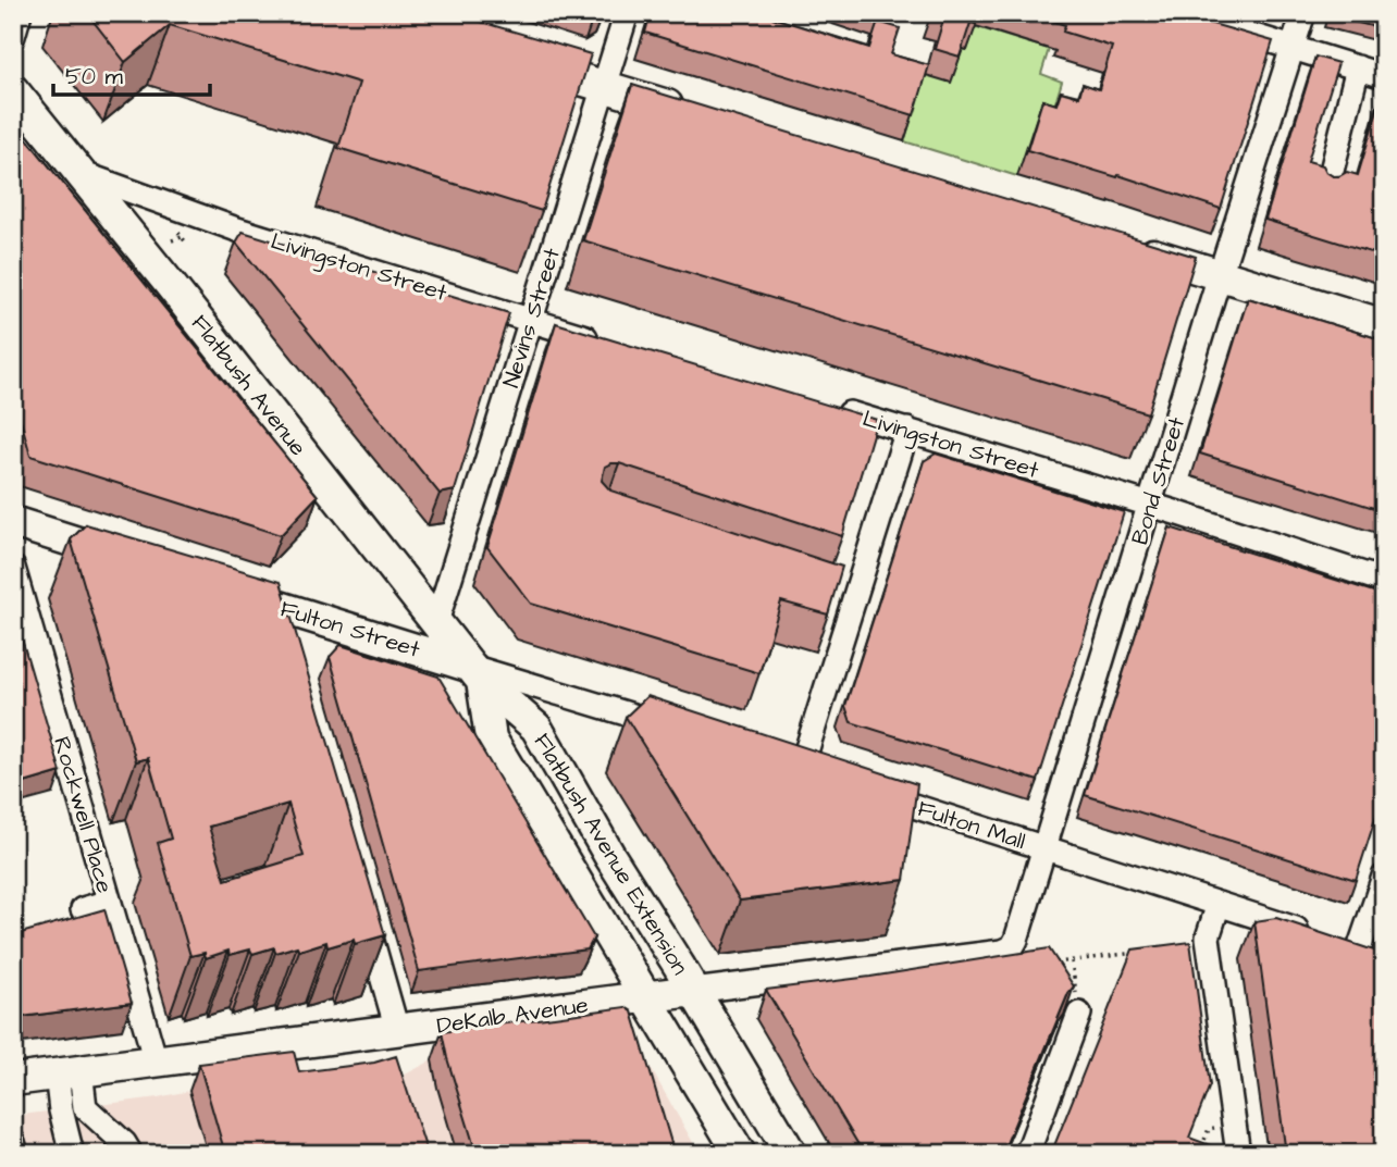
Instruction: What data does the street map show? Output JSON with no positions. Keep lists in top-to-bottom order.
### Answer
{
  "streets": {
    "main road": [
      "Flatbush Avenue",
      "Fulton Street",
      "Flatbush Avenue Extension",
      "DeKalb Avenue"
    ],
    "street": [
      "Livingston Street",
      "Nevins Street",
      "Bond Street",
      "Rockwell Place",
      "Fulton Mall"
    ]
  },
  "crossings": [
    ["Livingston Street", "Nevins Street"],
    ["Livingston Street", "Flatbush Avenue"],
    ["Livingston Street", "Bond Street"],
    ["Nevins Street", "Flatbush Avenue"],
    ["Flatbush Avenue", "Fulton Street"],
    ["Flatbush Avenue", "Flatbush Avenue Extension"],
    ["Bond Street", "Fulton Mall"],
    ["Bond Street", "DeKalb Avenue"],
    ["Fulton Street", "Flatbush Avenue Extension"],
    ["Rockwell Place", "DeKalb Avenue"],
    ["Flatbush Avenue Extension", "DeKalb Avenue"]
  ],
  "scale_bar": "50 m"
}
